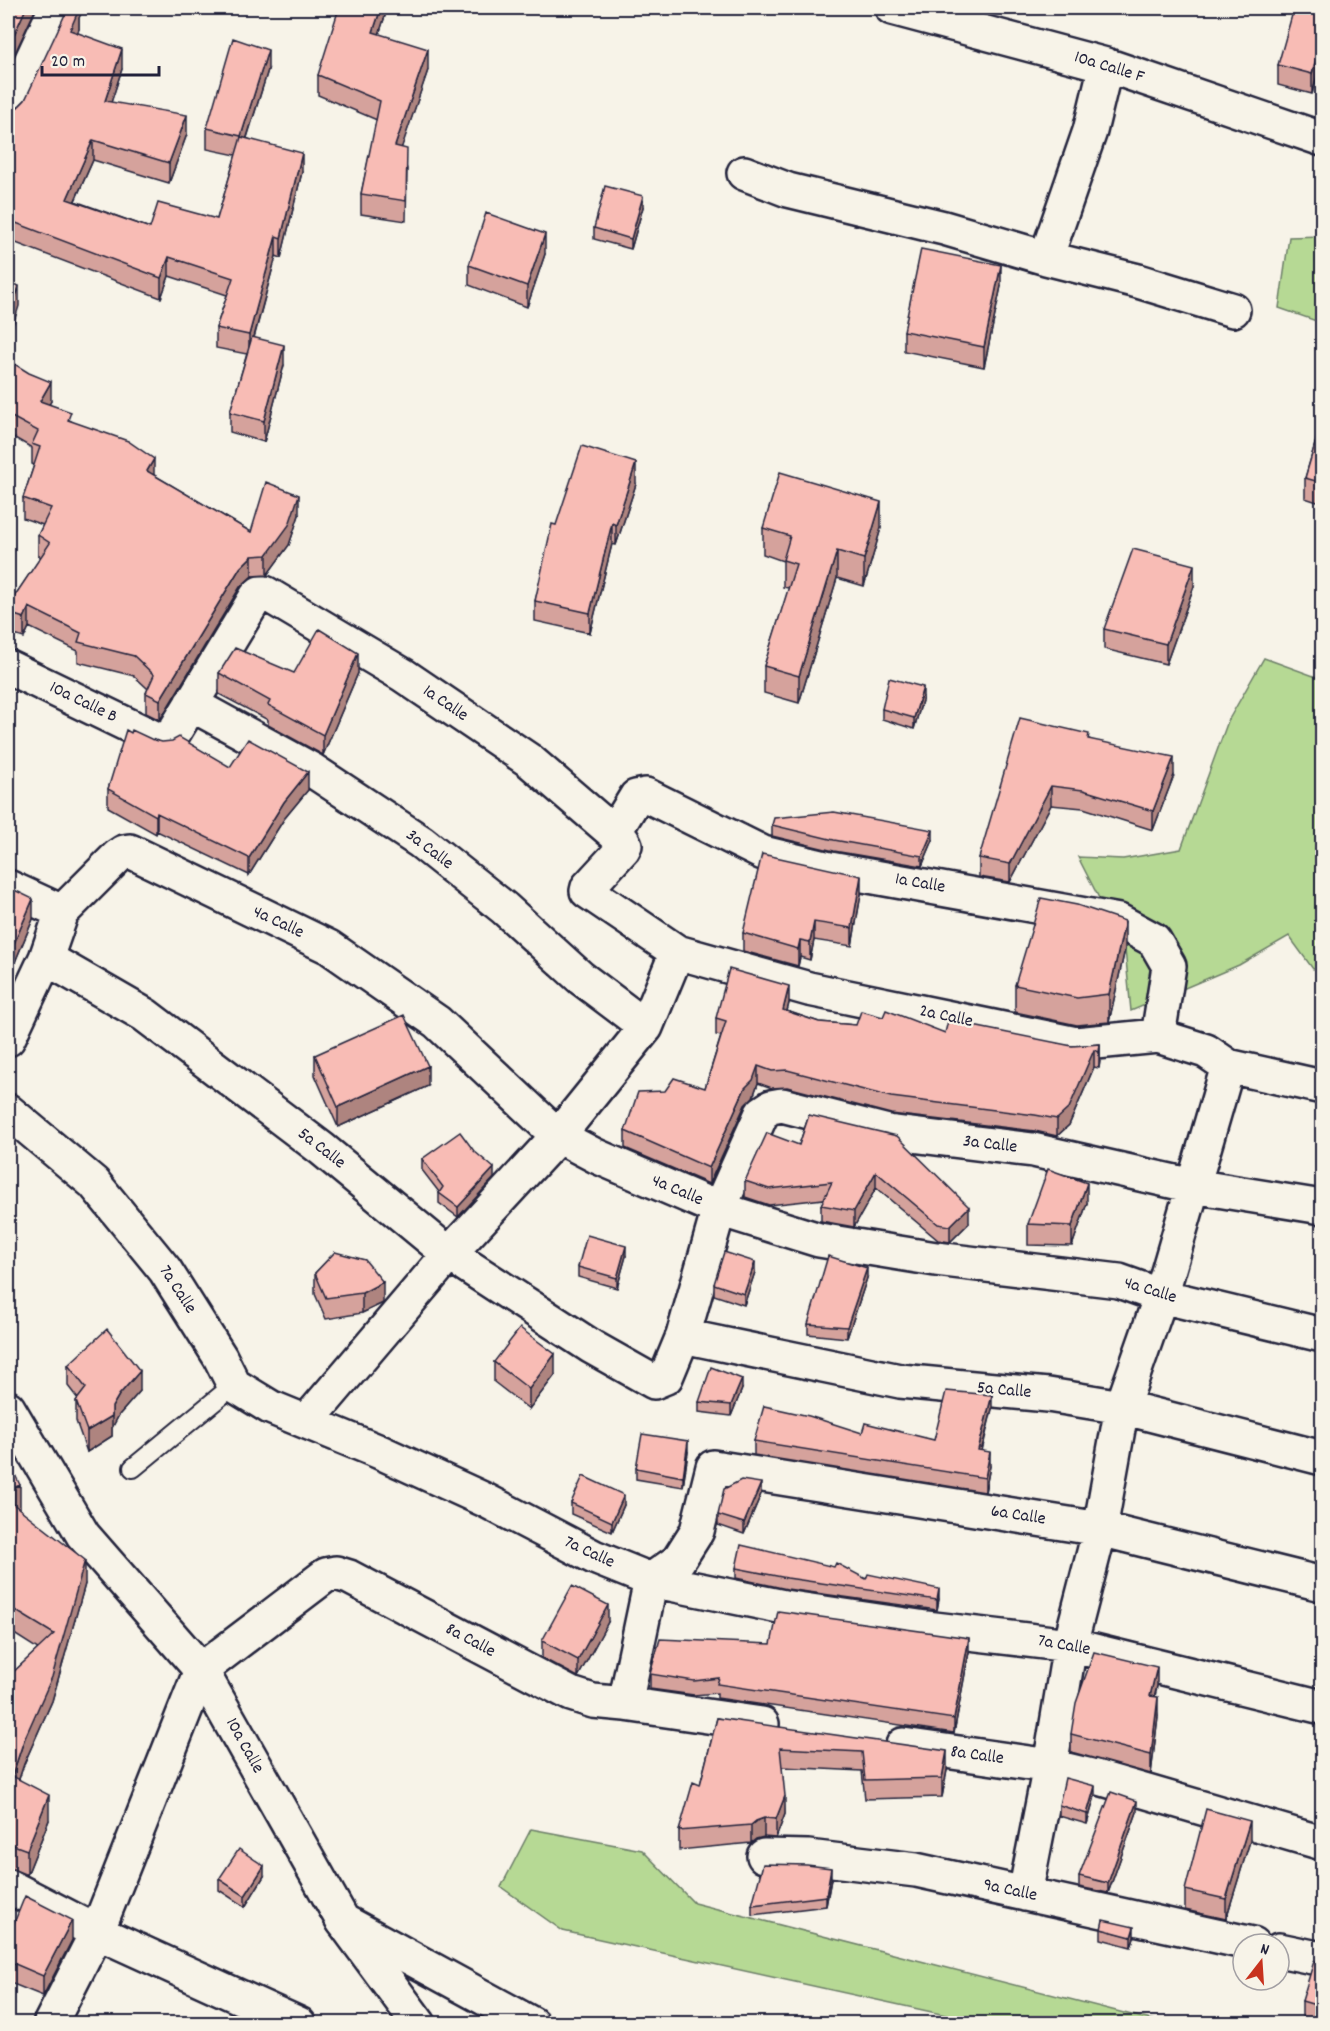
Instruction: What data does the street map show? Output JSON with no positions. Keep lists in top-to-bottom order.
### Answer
{
  "streets": {
    "street": [
      "10a Calle F",
      "10a Calle B",
      "1a Calle",
      "3a Calle",
      "4a Calle",
      "2a Calle",
      "5a Calle",
      "7a Calle",
      "6a Calle",
      "8a Calle",
      "10a Calle",
      "9a Calle"
    ]
  },
  "crossings": [
    ["10a Calle B", "1a Calle"],
    ["10a Calle B", "3a Calle"],
    ["1a Calle", "3a Calle"],
    ["1a Calle", "2a Calle"],
    ["3a Calle", "4a Calle"],
    ["3a Calle", "5a Calle"],
    ["7a Calle", "6a Calle"],
    ["8a Calle", "10a Calle"]
  ],
  "scale_bar": "20 m",
  "north": "top"
}
